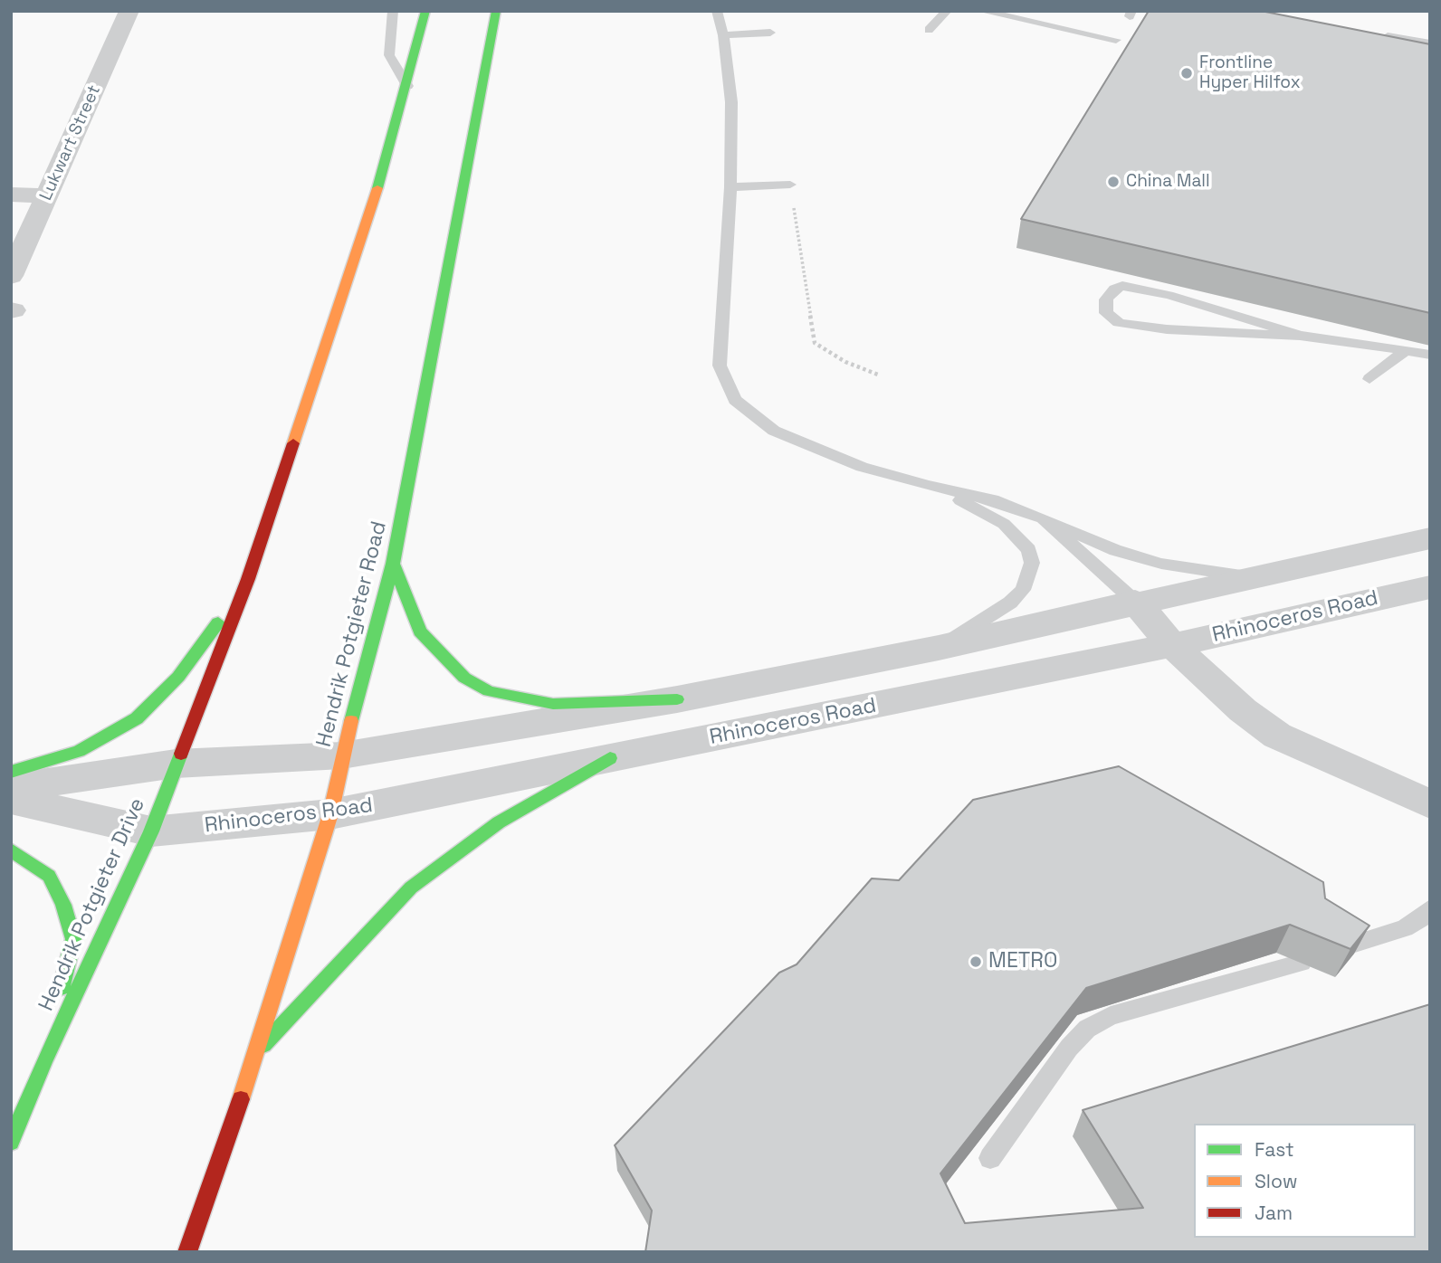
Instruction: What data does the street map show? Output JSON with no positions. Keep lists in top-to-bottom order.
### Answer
{
  "streets": {
    "main road": ["Hendrik Potgieter Road", "Hendrik Potgieter Drive"],
    "street": ["Lukwart Street", "Rhinoceros Road"]
  },
  "crossings": [
    ["Rhinoceros Road", "Hendrik Potgieter Road"],
    ["Rhinoceros Road", "Hendrik Potgieter Drive"]
  ],
  "places": ["Frontline Hyper Hilfox", "China Mall", "METRO"],
  "legend": ["Fast", "Slow", "Jam"]
}
